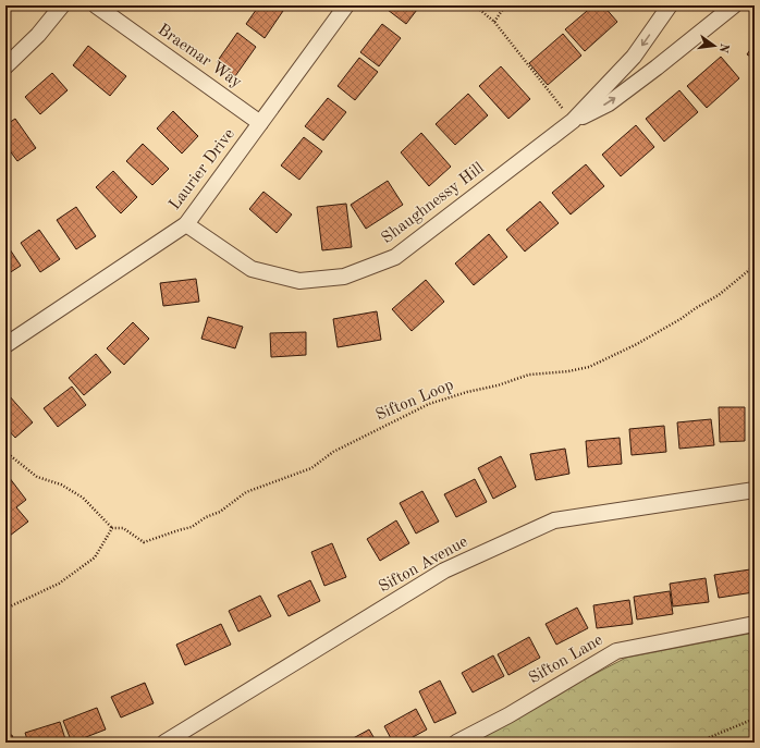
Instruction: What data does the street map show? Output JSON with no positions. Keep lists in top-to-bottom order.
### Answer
{
  "streets": {
    "street": [
      "Braemar Way",
      "Laurier Drive",
      "Shaughnessy Hill",
      "Sifton Avenue",
      "Sifton Lane"
    ],
    "path": ["Sifton Loop"]
  },
  "crossings": [
    ["Braemar Way", "Laurier Drive"],
    ["Laurier Drive", "Shaughnessy Hill"]
  ],
  "north": "right"
}
